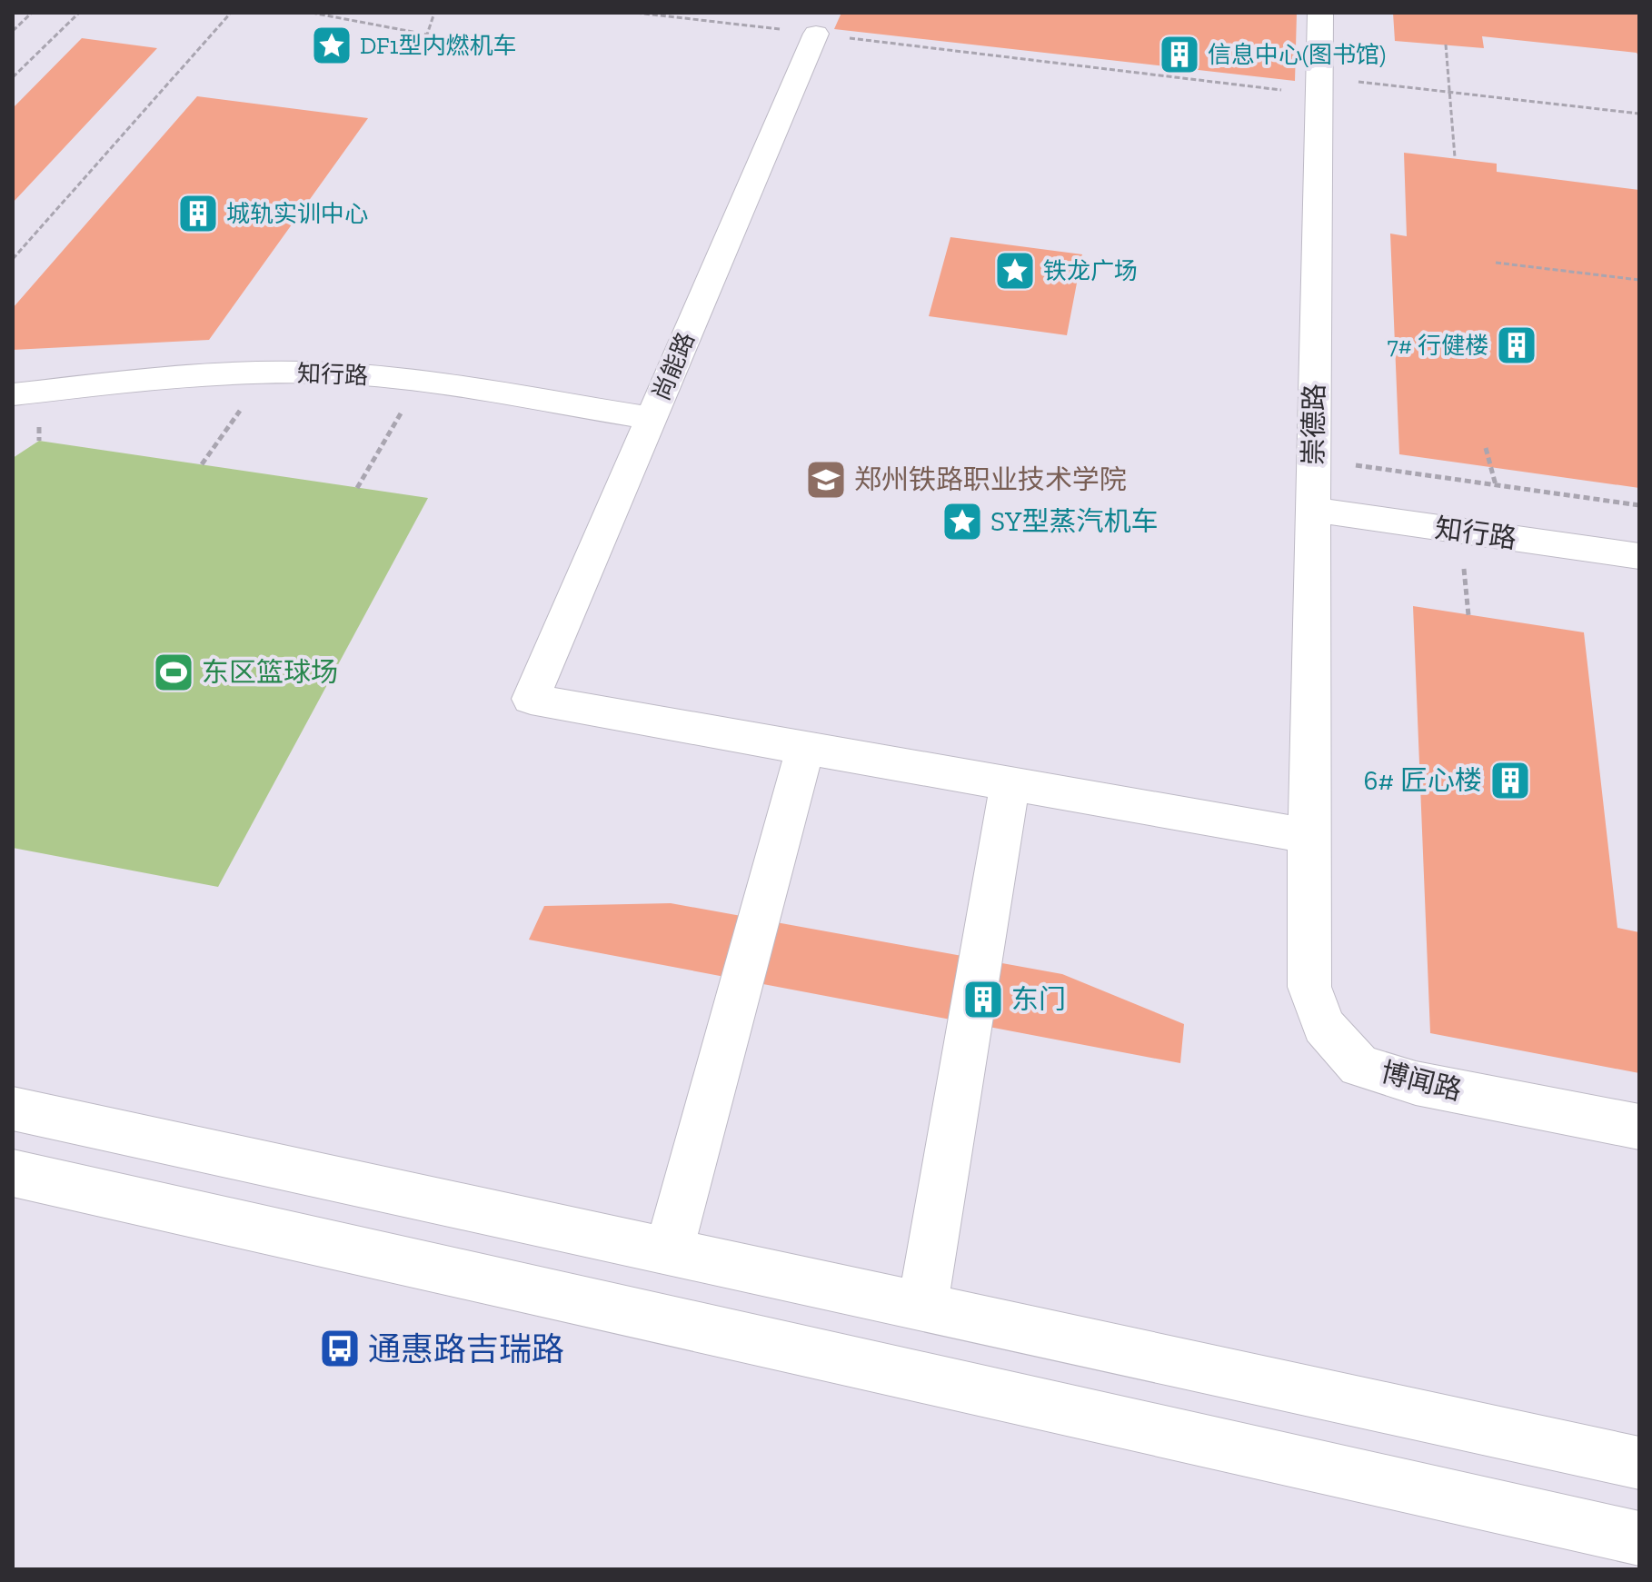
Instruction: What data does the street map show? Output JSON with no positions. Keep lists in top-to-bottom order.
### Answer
{
  "streets": {
    "street": [
      "尚能路",
      "知行路",
      "崇德路",
      "博闻路"
    ]
  },
  "crossings": [
    ["尚能路", "知行路"],
    ["知行路", "崇德路"],
    ["崇德路", "博闻路"]
  ],
  "places": {
    "place": ["DF1型内燃机车", "铁龙广场", "SY型蒸汽机车"],
    "building": [
      "信息中心(图书馆)",
      "城轨实训中心",
      "7# 行健楼",
      "6# 匠心楼",
      "东门"
    ],
    "school or university": ["郑州铁路职业技术学院"],
    "sports": ["东区篮球场"],
    "bus stop": ["通惠路吉瑞路"]
  }
}
